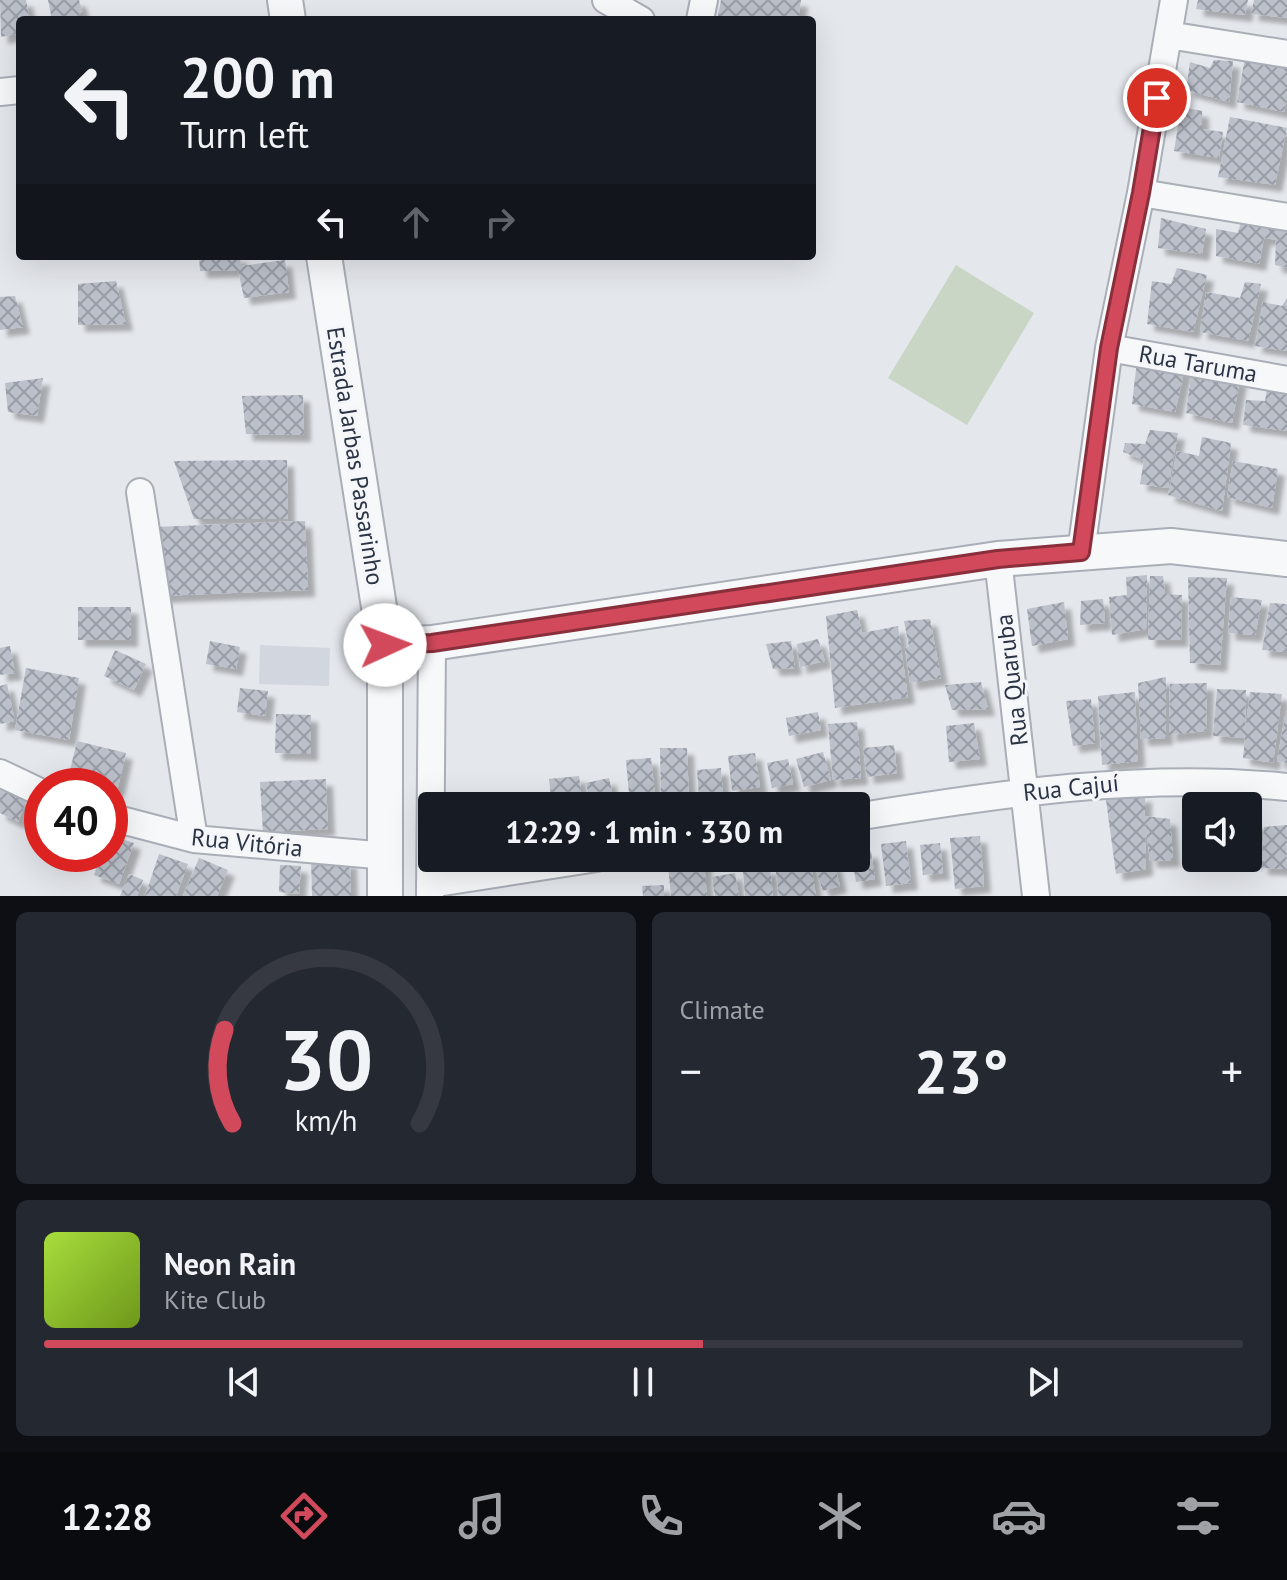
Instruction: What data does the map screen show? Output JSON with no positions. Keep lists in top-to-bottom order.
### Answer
{
  "streets": {
    "street": [
      "Rua Taruma",
      "Estrada Jarbas Passarinho",
      "Rua Quaruba",
      "Rua Cajuí",
      "Rua Vitória"
    ]
  },
  "crossings": [
    ["Estrada Jarbas Passarinho", "Rua Vitória"],
    ["Rua Quaruba", "Rua Cajuí"]
  ],
  "page": {
    "turn": ["200 m", "Turn left"],
    "limit": "40",
    "trip": "12:29 · 1 min · 330 m",
    "tile": "Climate",
    "heat": ["−", "23°", "+"],
    "song": ["Neon Rain", "Kite Club"],
    "tabs": "12:28",
    "gauge": ["30", "km/h"]
  }
}
